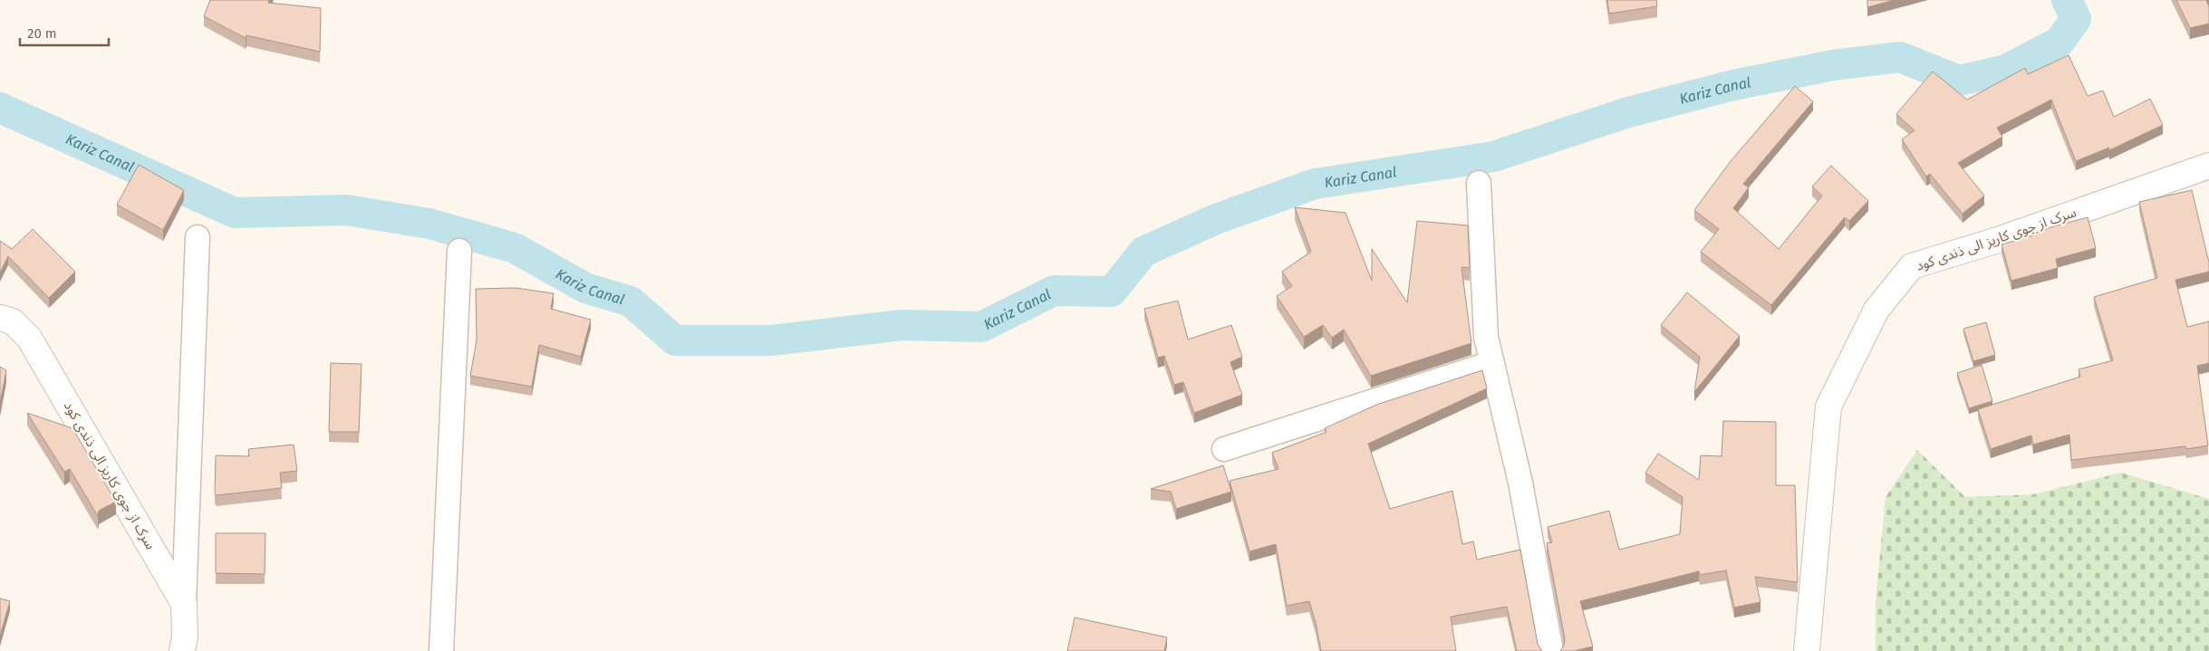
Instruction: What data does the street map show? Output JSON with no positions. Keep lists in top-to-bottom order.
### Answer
{
  "streets": {
    "street": ["سرک از جوی کاریز الی ذندی کود"]
  },
  "water": ["Kariz Canal"],
  "scale_bar": "20 m"
}
